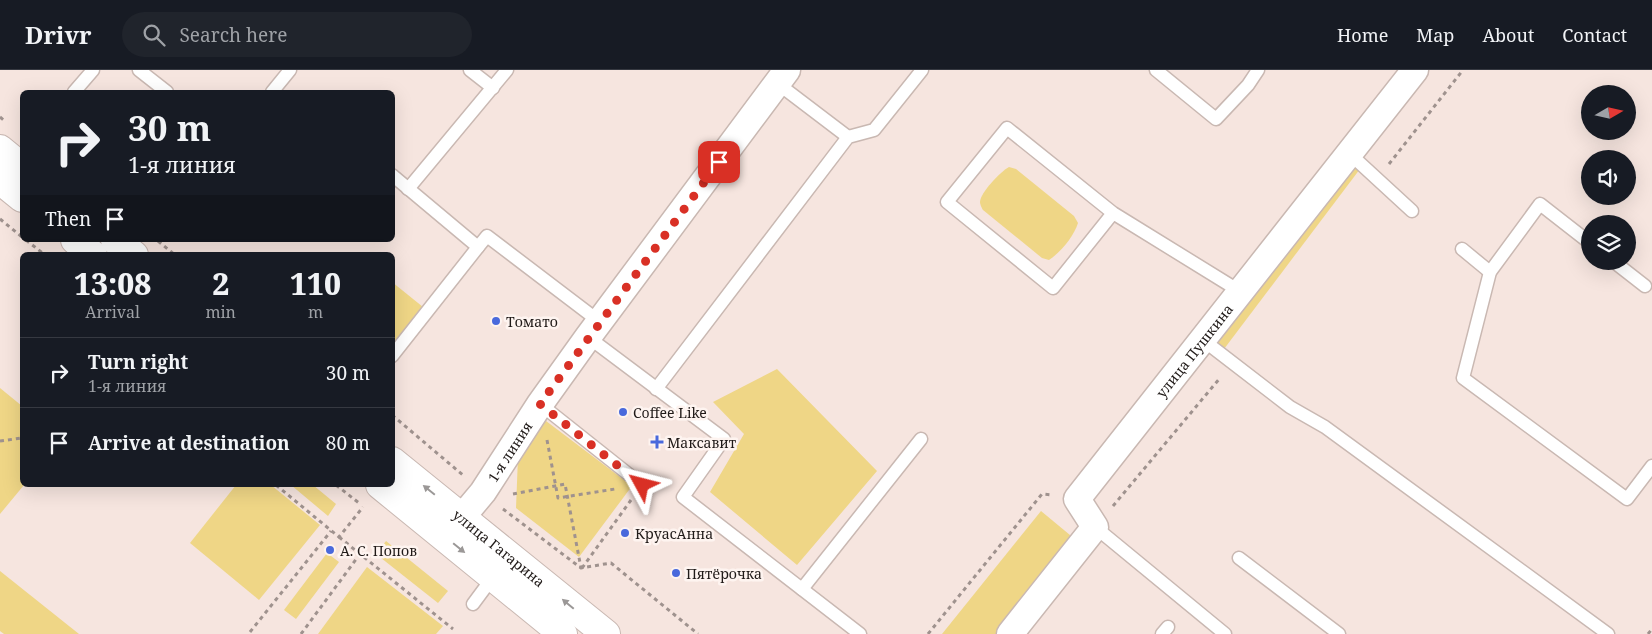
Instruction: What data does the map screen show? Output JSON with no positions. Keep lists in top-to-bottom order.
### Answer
{
  "streets": {
    "main road": ["улица Гагарина"],
    "street": ["улица Пушкина", "1-я линия"]
  },
  "crossings": [
    ["1-я линия", "улица Гагарина"]
  ],
  "places": {
    "other": [
      "Томато",
      "Coffee Like",
      "КруасАнна",
      "А. С. Попов",
      "Пятёрочка"
    ],
    "health": ["Максавит"]
  },
  "north": "right",
  "page": {
    "header": "Drivr",
    "search": "Search here",
    "nav": [
      "Home",
      "Map",
      "About",
      "Contact"
    ],
    "turn": ["30 m", "1-я линия"],
    "then": "Then",
    "eta": [
      "13:08",
      "Arrival",
      "2",
      "min",
      "110",
      "m"
    ],
    "list": [
      {
        "name": "Turn right",
        "note": "1-я линия",
        "value": "30 m"
      },
      {
        "name": "Arrive at destination",
        "value": "80 m"
      }
    ]
  }
}
